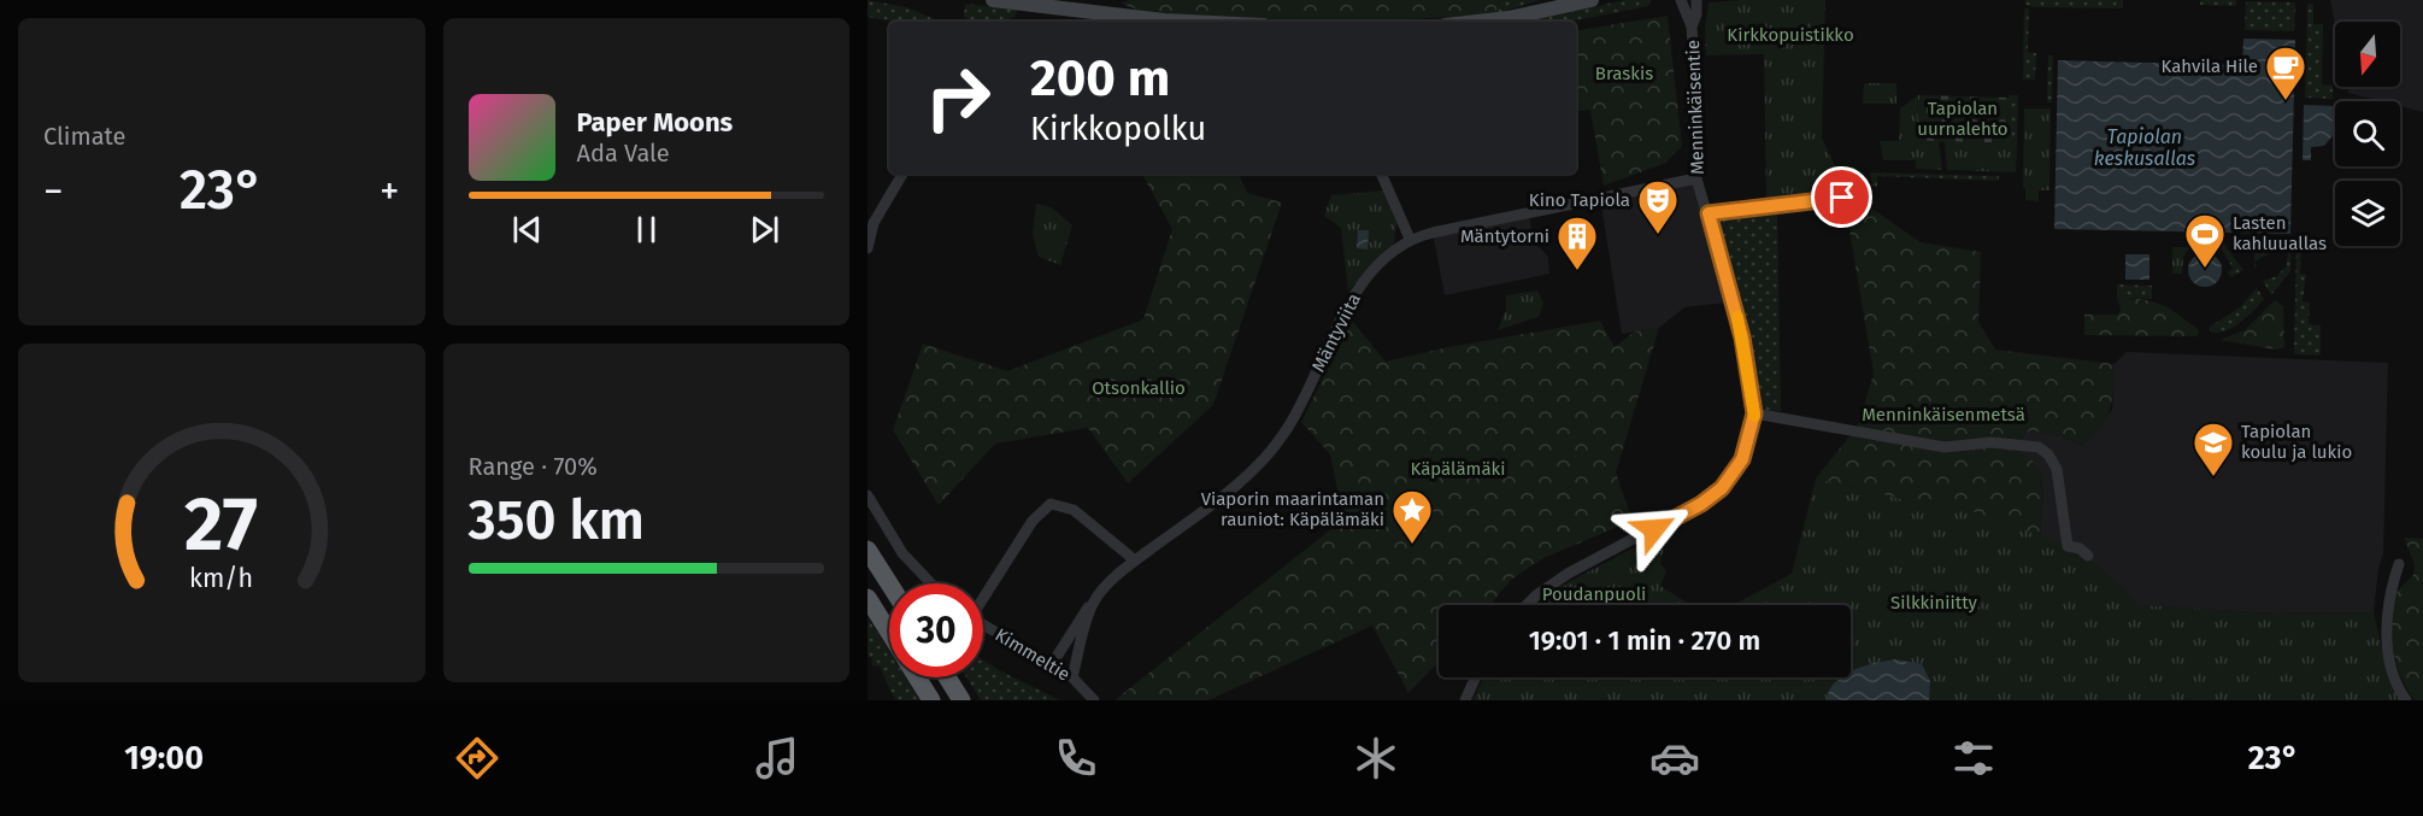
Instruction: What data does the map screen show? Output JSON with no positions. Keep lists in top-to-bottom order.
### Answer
{
  "streets": {
    "street": ["Menninkäisentie", "Mäntyviita", "Kimmeltie"]
  },
  "crossings": [
    ["Mäntyviita", "Kimmeltie"]
  ],
  "water": ["Tapiolan keskusallas"],
  "parks": [
    "Kirkkopuistikko",
    "Braskis",
    "Tapiolan uurnalehto",
    "Otsonkallio",
    "Menninkäisenmetsä",
    "Käpälämäki",
    "Poudanpuoli",
    "Silkkiniitty"
  ],
  "places": {
    "cafe": ["Kahvila Hile"],
    "theatre": ["Kino Tapiola"],
    "sports": ["Lasten kahluuallas"],
    "building": ["Mäntytorni"],
    "school or university": ["Tapiolan koulu ja lukio"],
    "place": ["Viaporin maarintaman rauniot: Käpälämäki"]
  },
  "north": "bottom",
  "page": {
    "tile": [
      "Climate",
      ["Range · 70%", "350 km"]
    ],
    "turn": ["200 m", "Kirkkopolku"],
    "song": ["Paper Moons", "Ada Vale"],
    "heat": ["−", "23°", "+"],
    "limit": "30",
    "trip": "19:01 · 1 min · 270 m",
    "tabs": ["19:00", "23°"],
    "gauge": ["27", "km/h"]
  }
}
